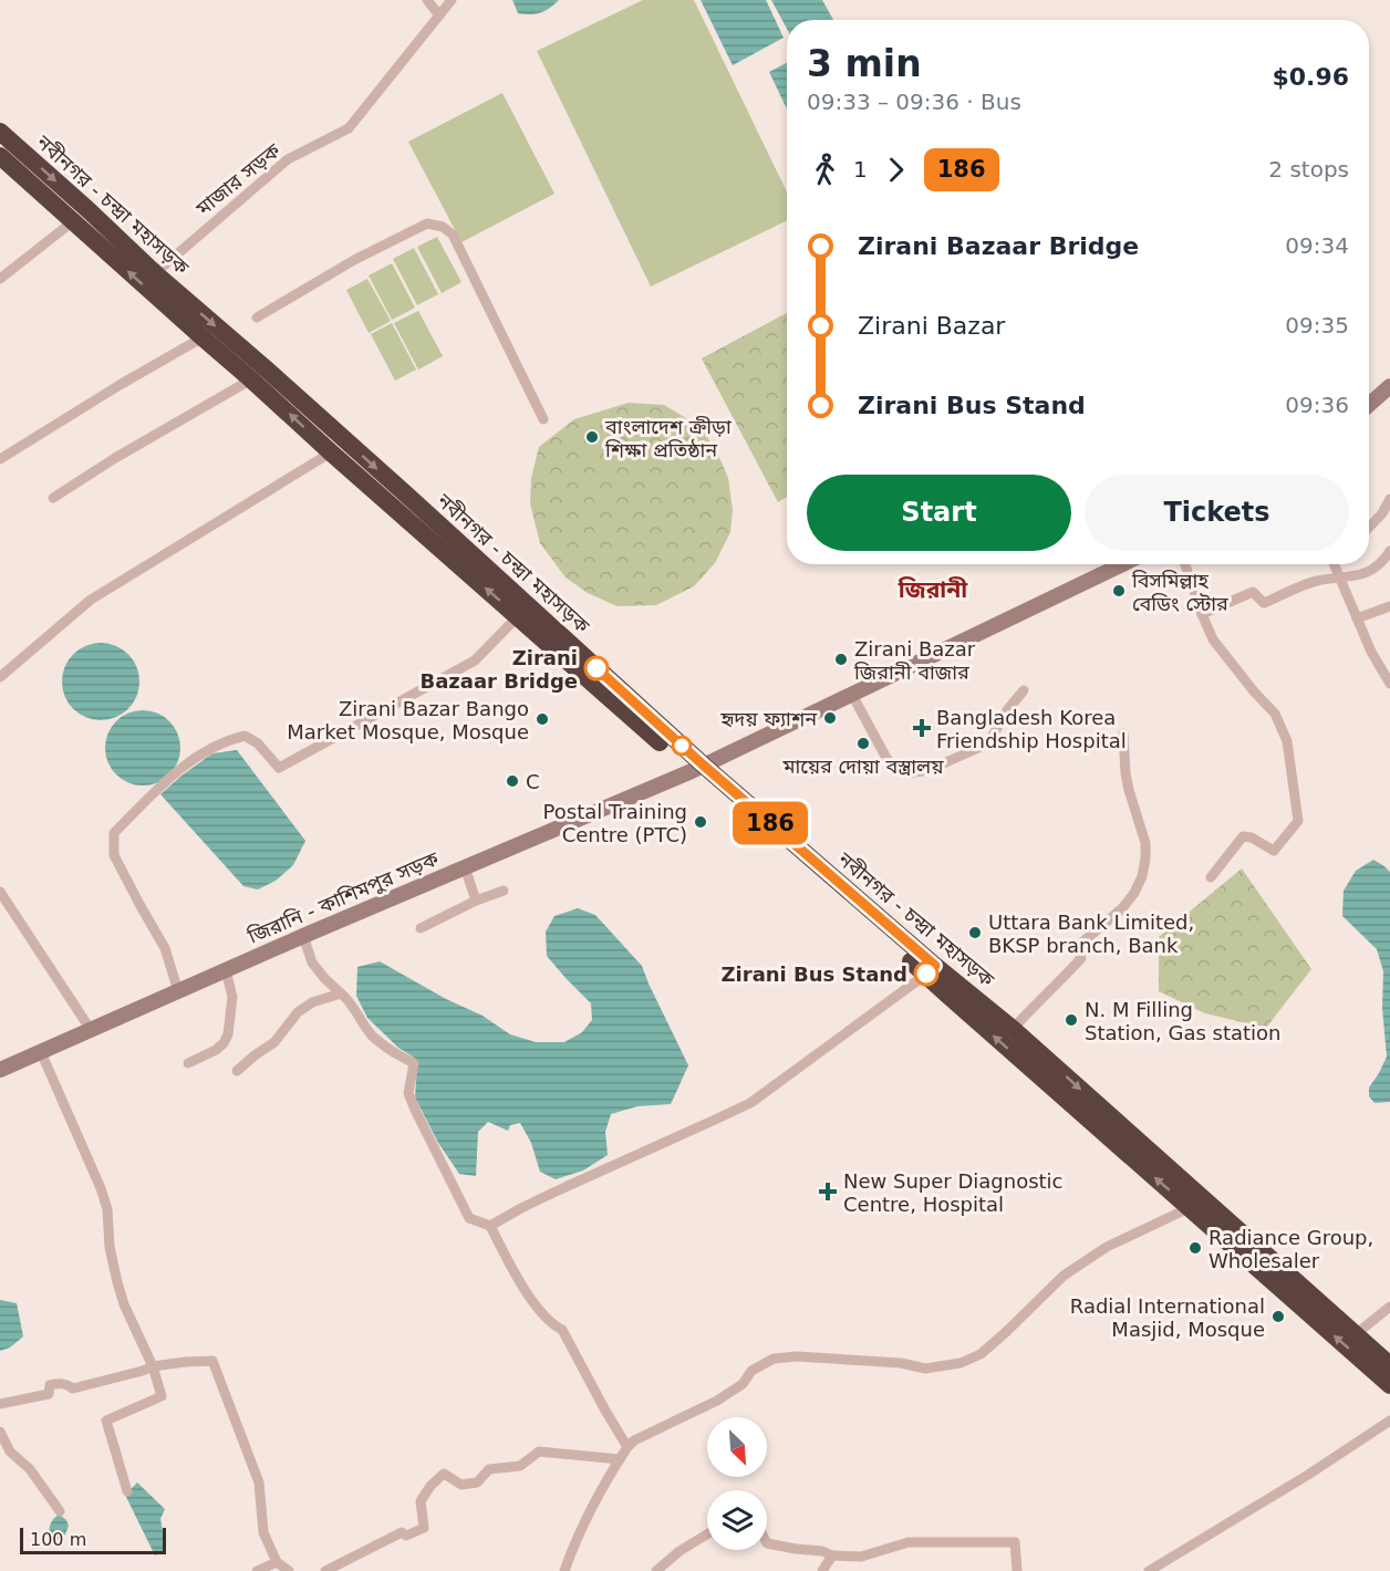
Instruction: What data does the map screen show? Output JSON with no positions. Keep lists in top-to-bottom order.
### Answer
{
  "streets": {
    "highway": ["নবীনগর - চন্দ্রা মহাসড়ক"],
    "street": ["মাজার সড়ক", "জিরানি - কাশিমপুর সড়ক"]
  },
  "crossings": [
    ["মাজার সড়ক", "নবীনগর - চন্দ্রা মহাসড়ক"],
    ["নবীনগর - চন্দ্রা মহাসড়ক", "জিরানি - কাশিমপুর সড়ক"]
  ],
  "districts": ["জিরানী"],
  "places": {
    "other": [
      "বাংলাদেশ ক্রীড়া শিক্ষা প্রতিষ্ঠান",
      "বিসমিল্লাহ বেডিং স্টোর",
      "Zirani Bazar জিরানী বাজার",
      "Zirani Bazaar Bridge",
      "হৃদয় ফ্যাশন",
      "Zirani Bazar Bango Market Mosque, Mosque",
      "মায়ের দোয়া বস্ত্রালয়",
      "C",
      "Postal Training Centre (PTC)",
      "Uttara Bank Limited, BKSP branch, Bank",
      "Zirani Bus Stand",
      "N. M Filling Station, Gas station",
      "Radiance Group, Wholesaler",
      "Radial International Masjid, Mosque"
    ],
    "health": ["Bangladesh Korea Friendship Hospital", "New Super Diagnostic Centre, Hospital"]
  },
  "lines": ["bus line 186"],
  "scale_bar": "100 m",
  "north": "bottom right",
  "page": {
    "on_map": "186",
    "heading": ["3 min", "09:33 – 09:36 · Bus", "$0.96"],
    "legs": ["1", "186", "2 stops"],
    "list": [
      {
        "name": "Zirani Bazaar Bridge",
        "value": "09:34"
      },
      {
        "name": "Zirani Bazar",
        "value": "09:35"
      },
      {
        "name": "Zirani Bus Stand",
        "value": "09:36"
      }
    ],
    "buttons": ["Start", "Tickets"],
    "scale": "100 m"
  }
}
